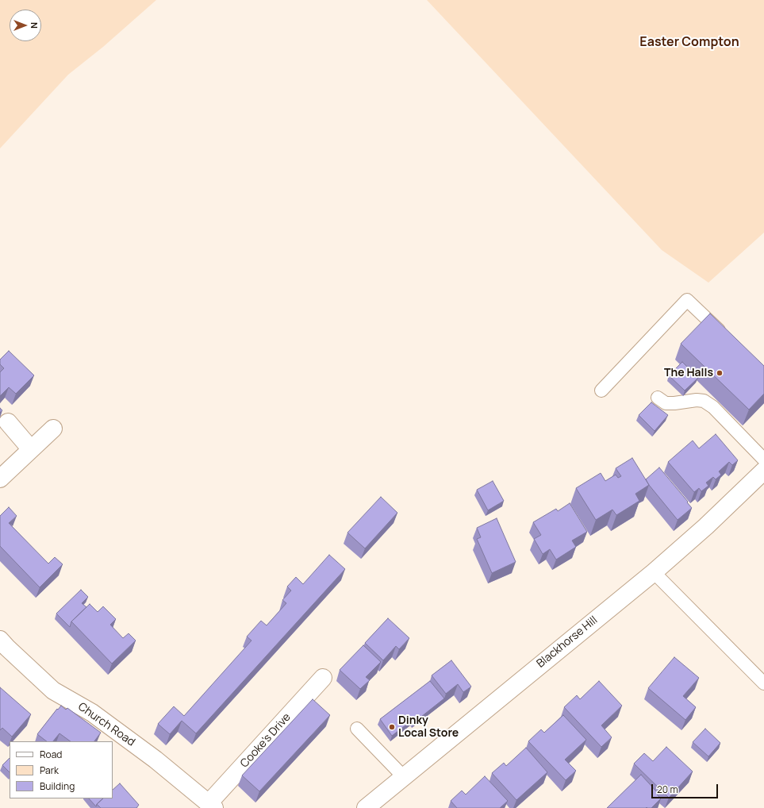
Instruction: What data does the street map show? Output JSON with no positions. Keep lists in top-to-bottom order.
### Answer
{
  "streets": {
    "street": ["Blackhorse Hill", "Church Road", "Cooke's Drive"]
  },
  "crossings": [
    ["Church Road", "Cooke's Drive"]
  ],
  "districts": ["Easter Compton"],
  "places": ["The Halls", "Dinky Local Store"],
  "legend": ["Road", "Park", "Building"],
  "scale_bar": "20 m",
  "north": "right"
}
